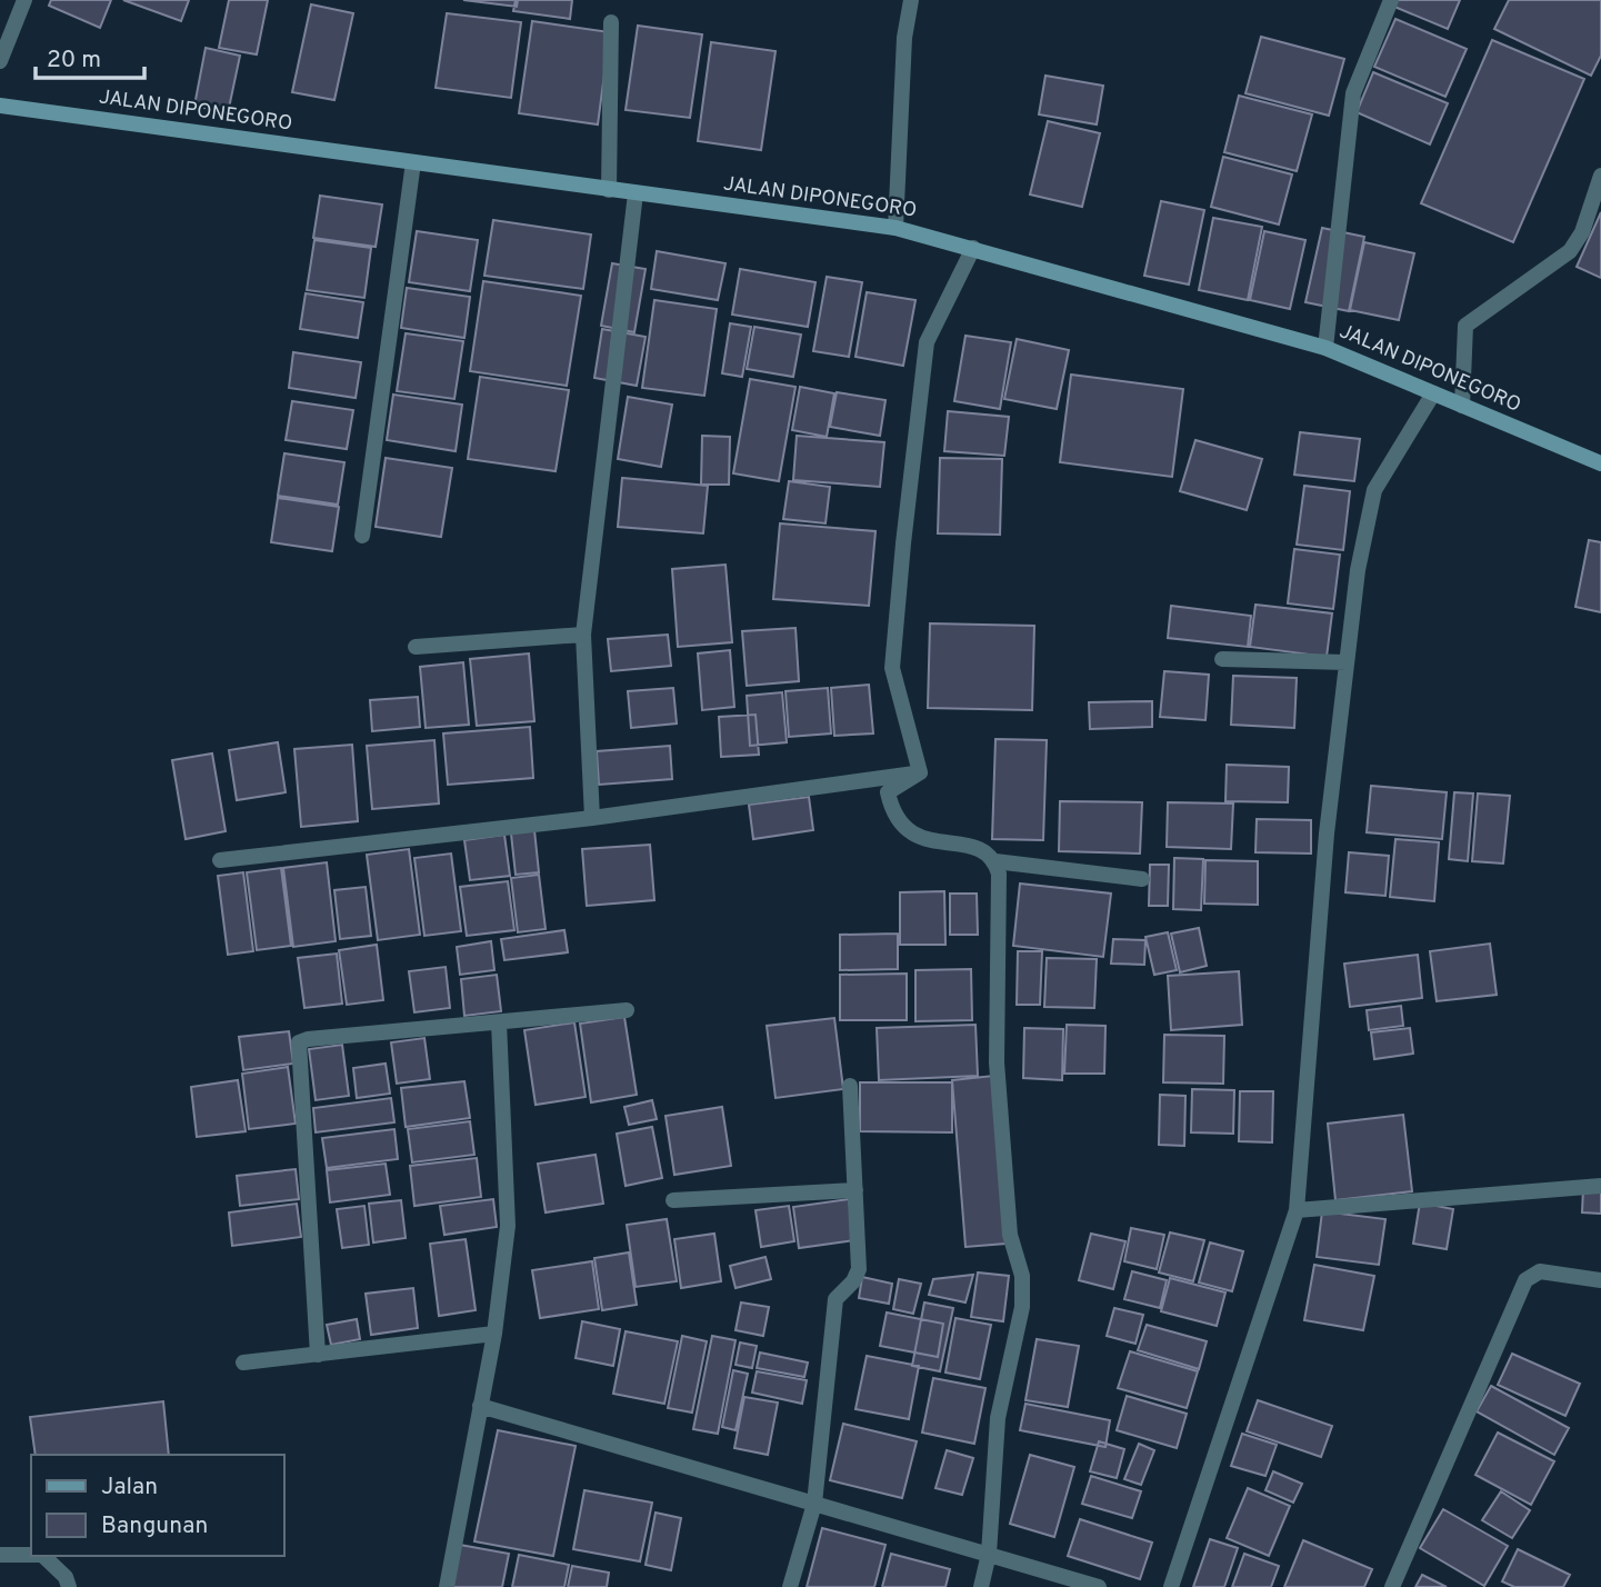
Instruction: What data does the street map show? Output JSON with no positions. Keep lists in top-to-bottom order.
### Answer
{
  "streets": {
    "street": ["JALAN DIPONEGORO"]
  },
  "legend": ["Jalan", "Bangunan"],
  "scale_bar": "20 m"
}
